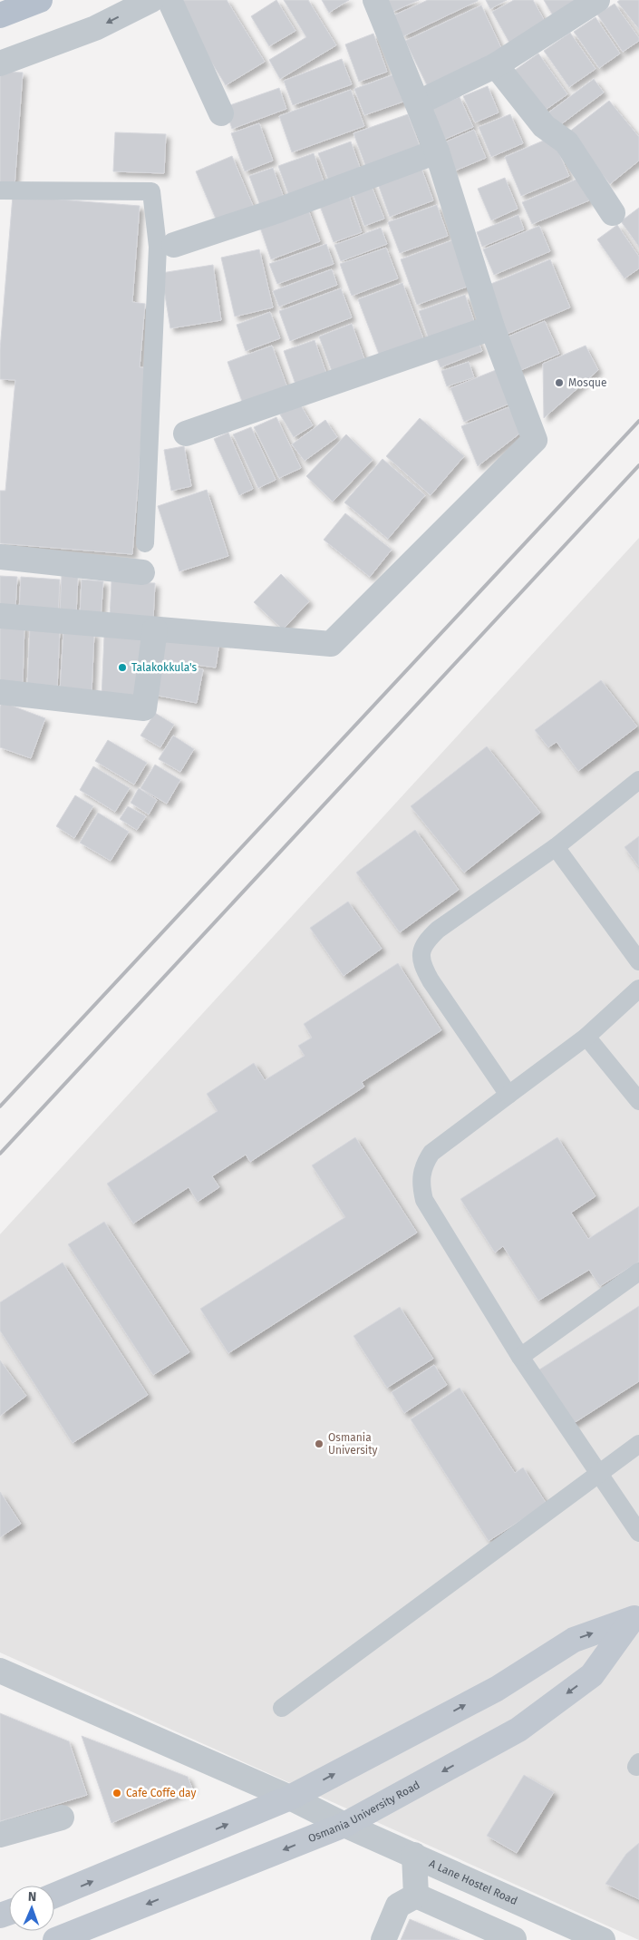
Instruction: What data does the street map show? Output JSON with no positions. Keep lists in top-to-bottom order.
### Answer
{
  "streets": {
    "main road": ["Osmania University Road"],
    "street": ["A Lane Hostel Road"]
  },
  "crossings": [
    ["Osmania University Road", "A Lane Hostel Road"]
  ],
  "places": [
    "Mosque",
    "Talakokkula's",
    "Osmania University",
    "Cafe Coffe day"
  ],
  "north": "top"
}
